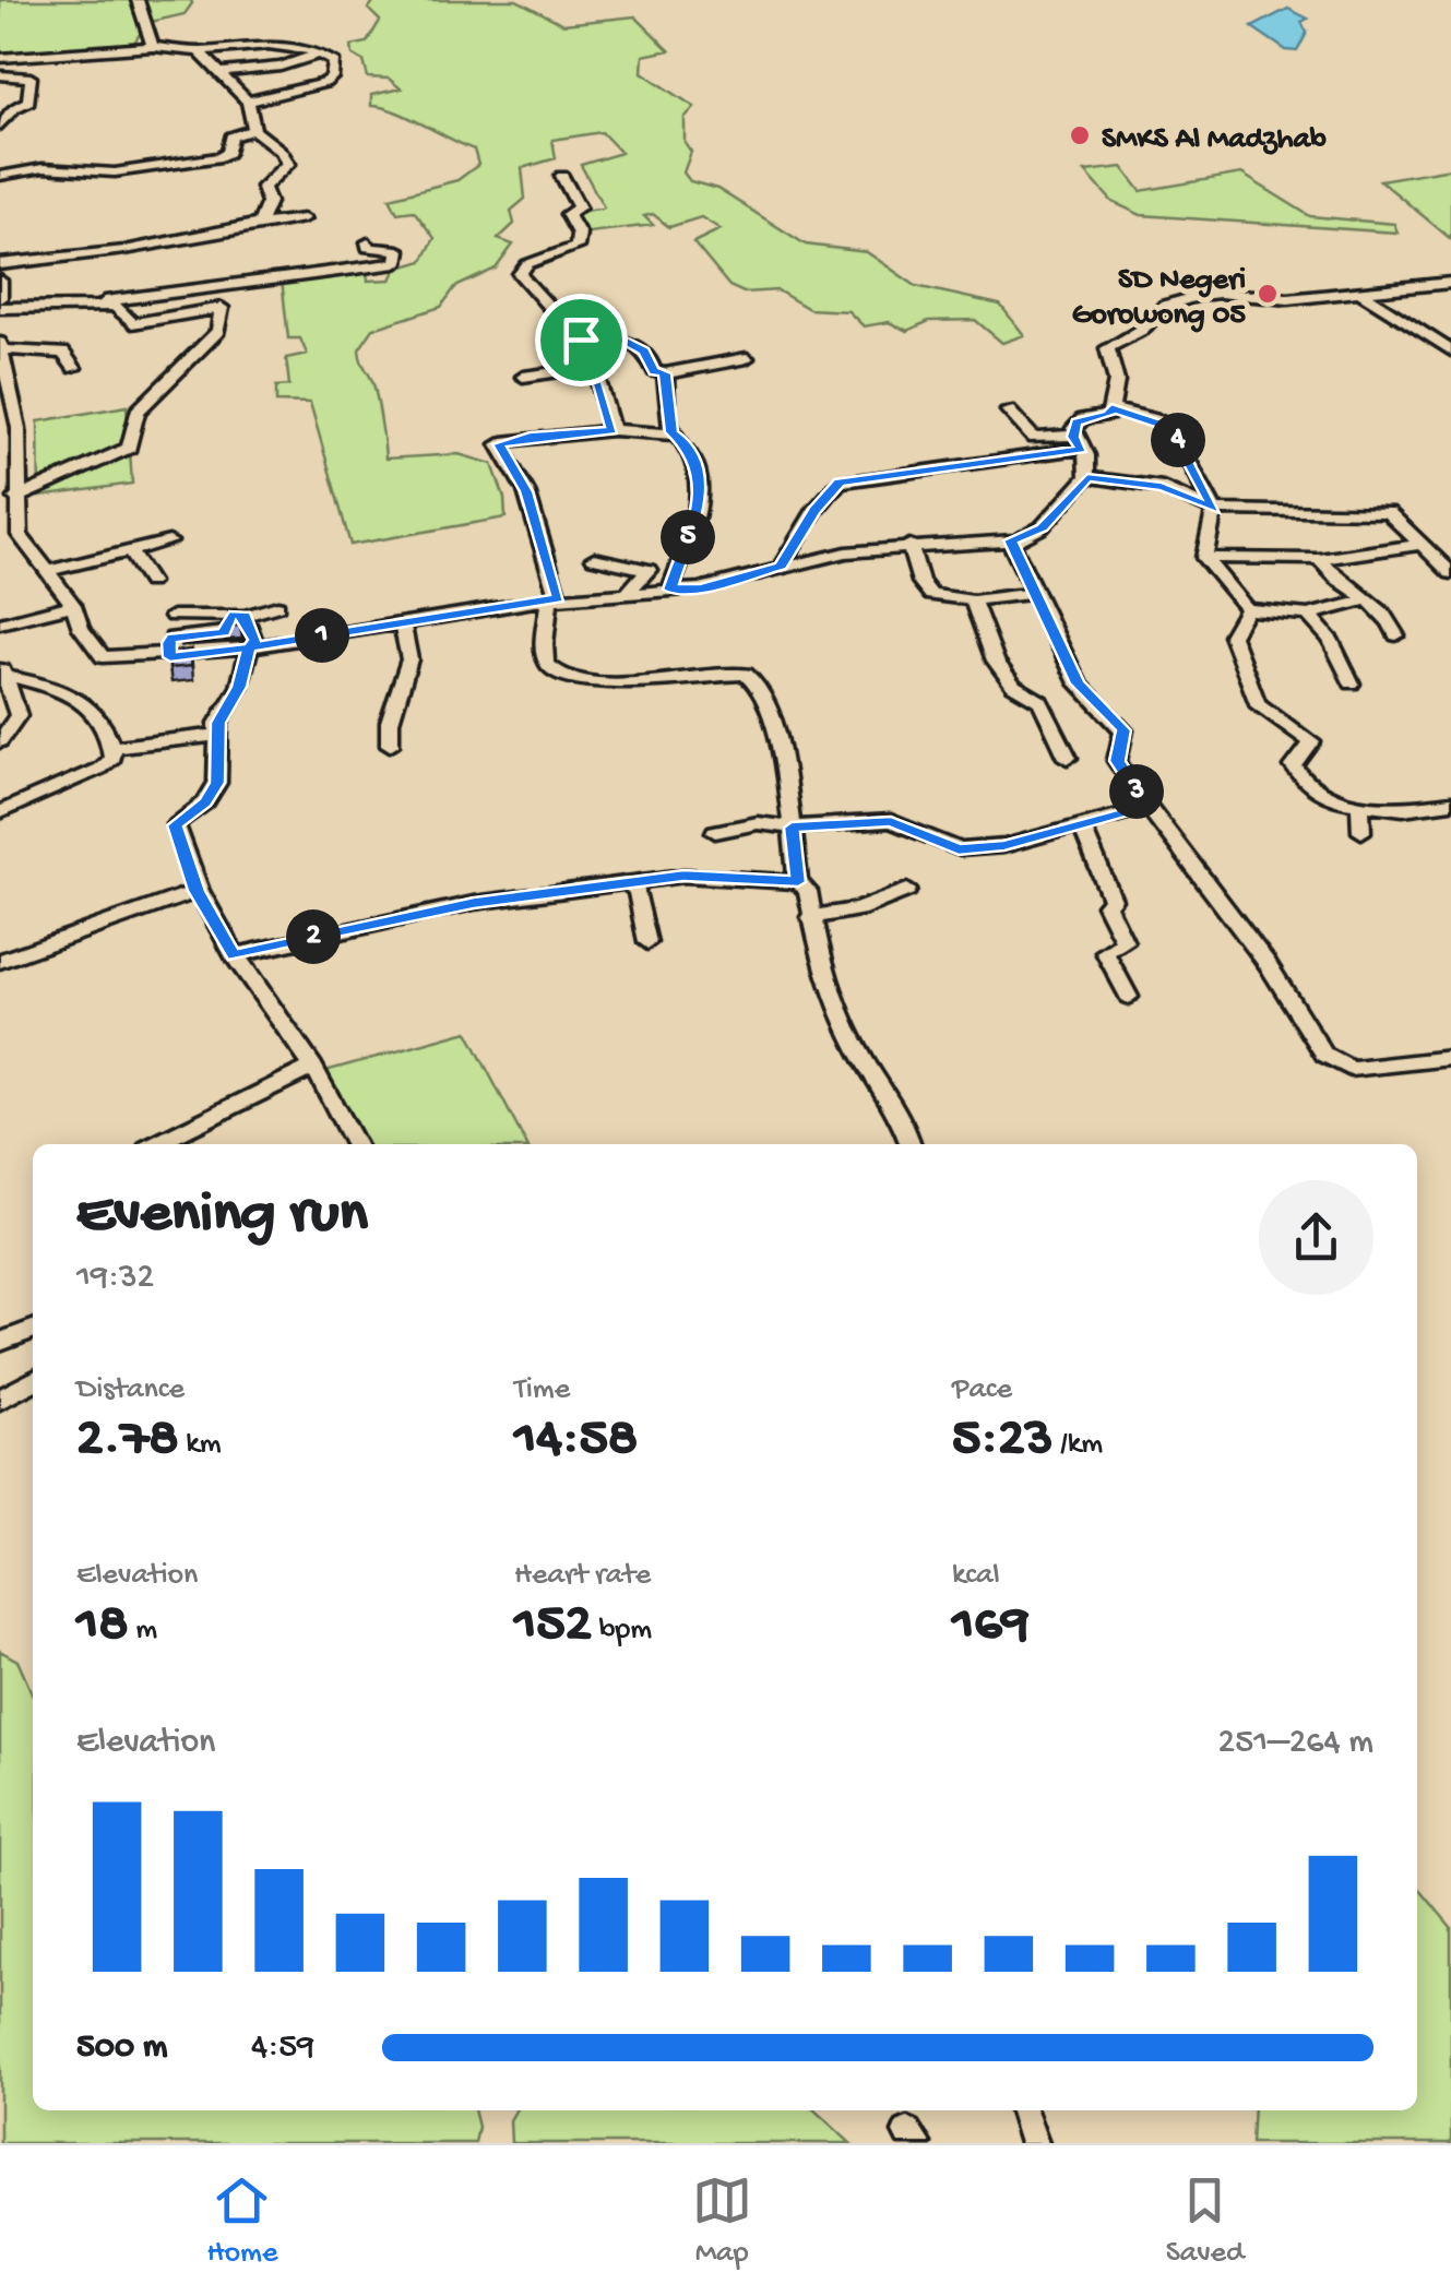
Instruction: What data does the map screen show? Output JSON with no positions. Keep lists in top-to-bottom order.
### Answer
{
  "places": ["SMKS Al Madzhab", "SD Negeri Gorowong 05"],
  "page": {
    "pins": [
      "4",
      "5",
      "1",
      "3",
      "2"
    ],
    "heading": ["Evening run", "19:32"],
    "stats": [
      ["Distance", "2.78 km"],
      ["Time", "14:58"],
      ["Pace", "5:23 /km"],
      ["Elevation", "18 m"],
      ["Heart rate", "152 bpm"],
      ["kcal", "169"]
    ],
    "chart": ["Elevation", "251–264 m"],
    "list": [
      {
        "name": "500 m",
        "note": "4:59"
      }
    ],
    "tabs": ["Home", "Map", "Saved"]
  }
}
